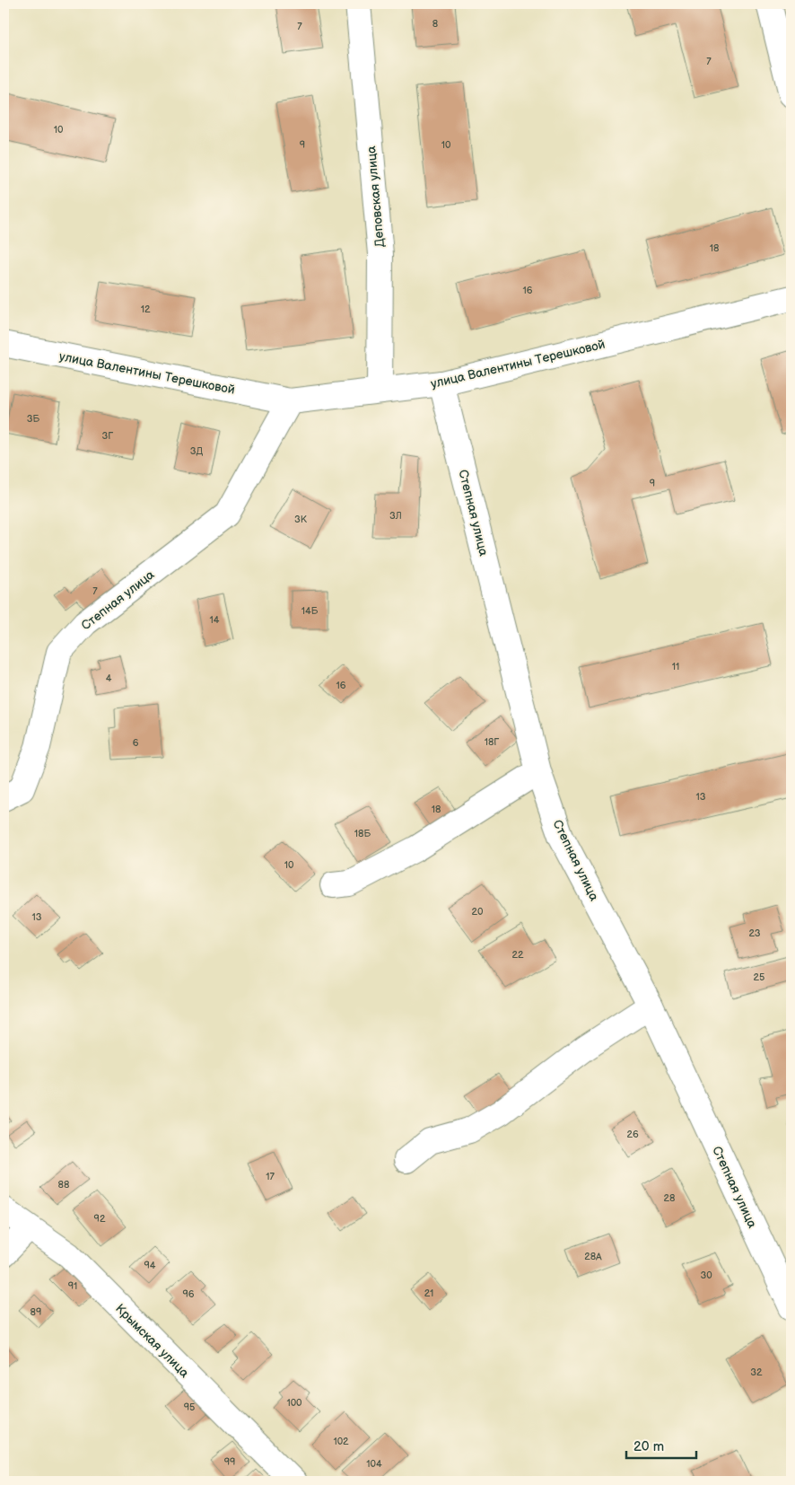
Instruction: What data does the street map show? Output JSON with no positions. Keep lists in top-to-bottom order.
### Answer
{
  "streets": {
    "street": [
      "Деповская улица",
      "улица Валентины Терешковой",
      "Степная улица",
      "Крымская улица"
    ]
  },
  "crossings": [
    ["Деповская улица", "улица Валентины Терешковой"],
    ["улица Валентины Терешковой", "Степная улица"]
  ],
  "house_numbers": [
    "8",
    "7",
    "7",
    "10",
    "9",
    "10",
    "18",
    "16",
    "12",
    "3Б",
    "3Г",
    "3Д",
    "9",
    "3Л",
    "3К",
    "7",
    "14Б",
    "14",
    "11",
    "4",
    "16",
    "18Г",
    "6",
    "13",
    "18",
    "18Б",
    "10",
    "20",
    "13",
    "23",
    "22",
    "25",
    "26",
    "17",
    "88",
    "28",
    "92",
    "28А",
    "94",
    "30",
    "91",
    "21",
    "96",
    "89",
    "32",
    "100",
    "95",
    "102",
    "99",
    "104"
  ],
  "scale_bar": "20 m"
}
